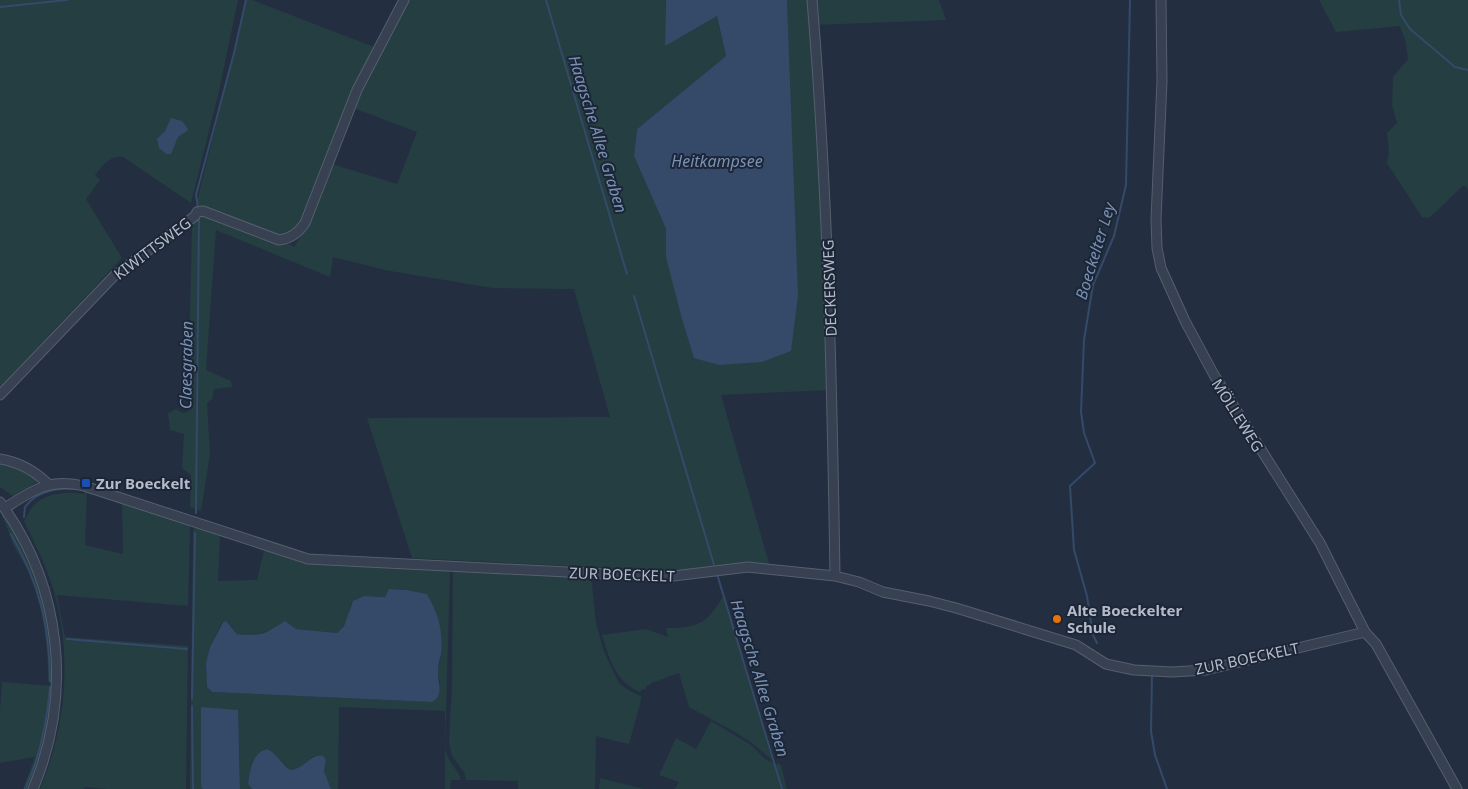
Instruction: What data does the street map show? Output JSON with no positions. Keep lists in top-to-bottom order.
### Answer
{
  "streets": {
    "street": [
      "KIWITTSWEG",
      "DECKERSWEG",
      "MÖLLEWEG",
      "ZUR BOECKELT"
    ]
  },
  "crossings": [
    ["DECKERSWEG", "ZUR BOECKELT"],
    ["MÖLLEWEG", "ZUR BOECKELT"]
  ],
  "water": [
    "Haagsche Allee Graben",
    "Heitkampsee",
    "Boeckelter Ley",
    "Claesgraben"
  ],
  "places": {
    "transit": ["Zur Boeckelt"],
    "other": ["Alte Boeckelter Schule"]
  }
}
